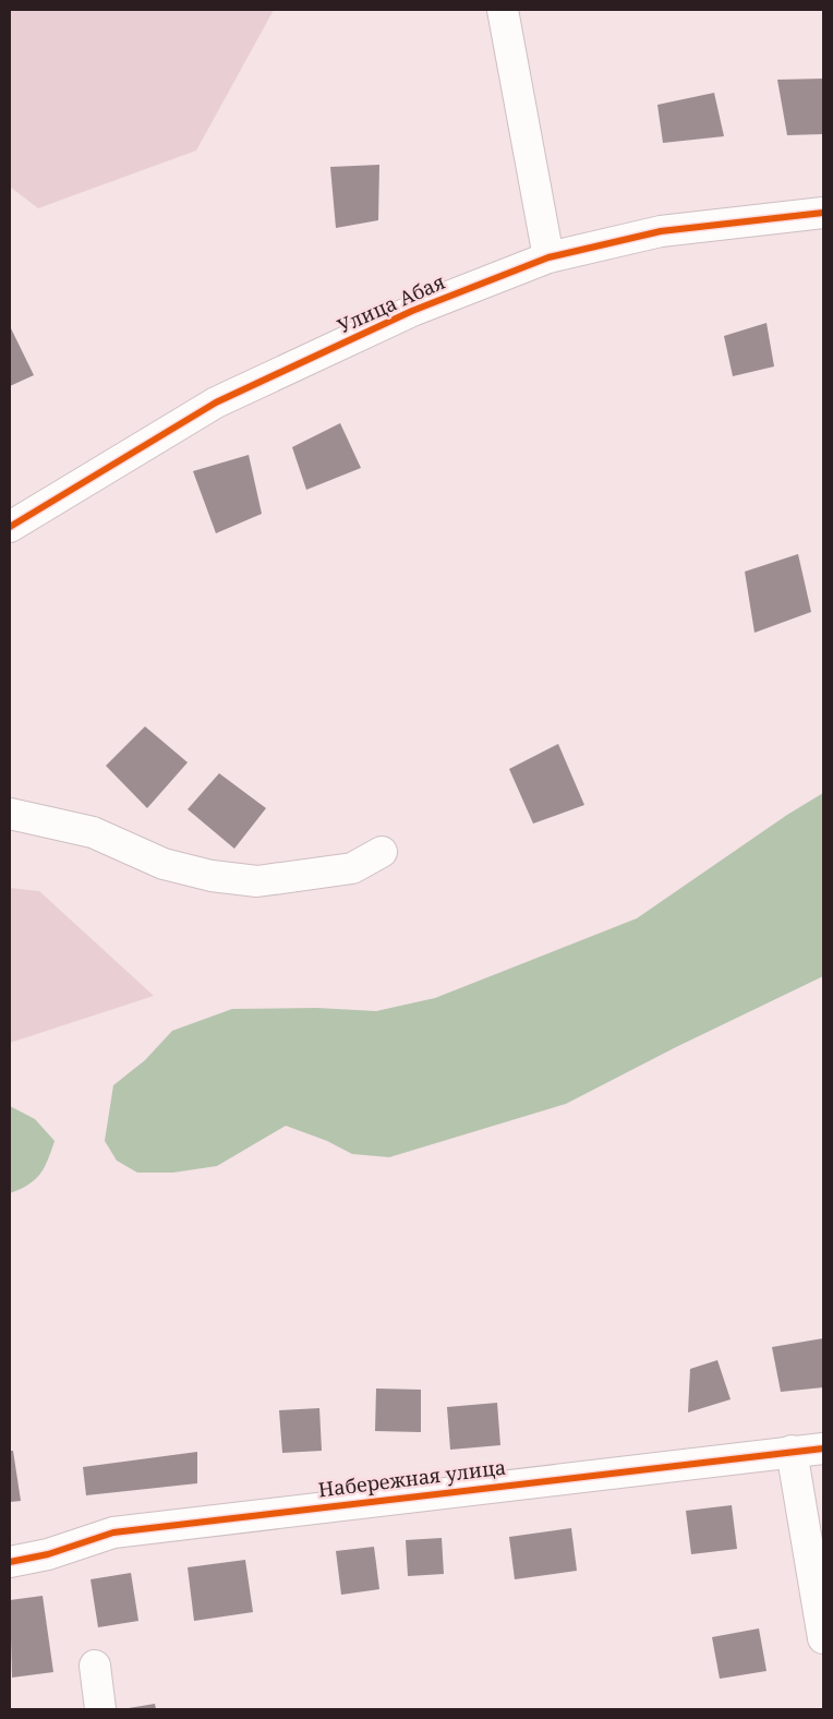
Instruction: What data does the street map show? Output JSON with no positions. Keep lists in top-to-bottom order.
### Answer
{
  "streets": {
    "street": ["Улица Абая", "Набережная улица"]
  }
}
